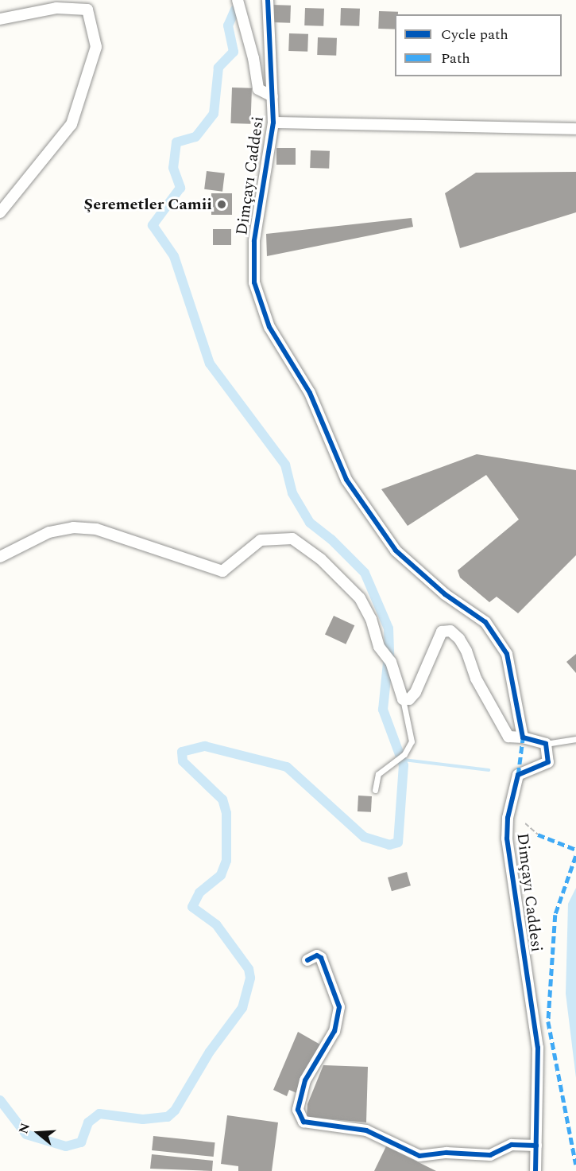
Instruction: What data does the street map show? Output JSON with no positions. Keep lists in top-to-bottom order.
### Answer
{
  "streets": {
    "street": ["Dimçayı Caddesi"]
  },
  "places": ["Şeremetler Camii"],
  "legend": ["Cycle path", "Path"],
  "north": "left"
}
